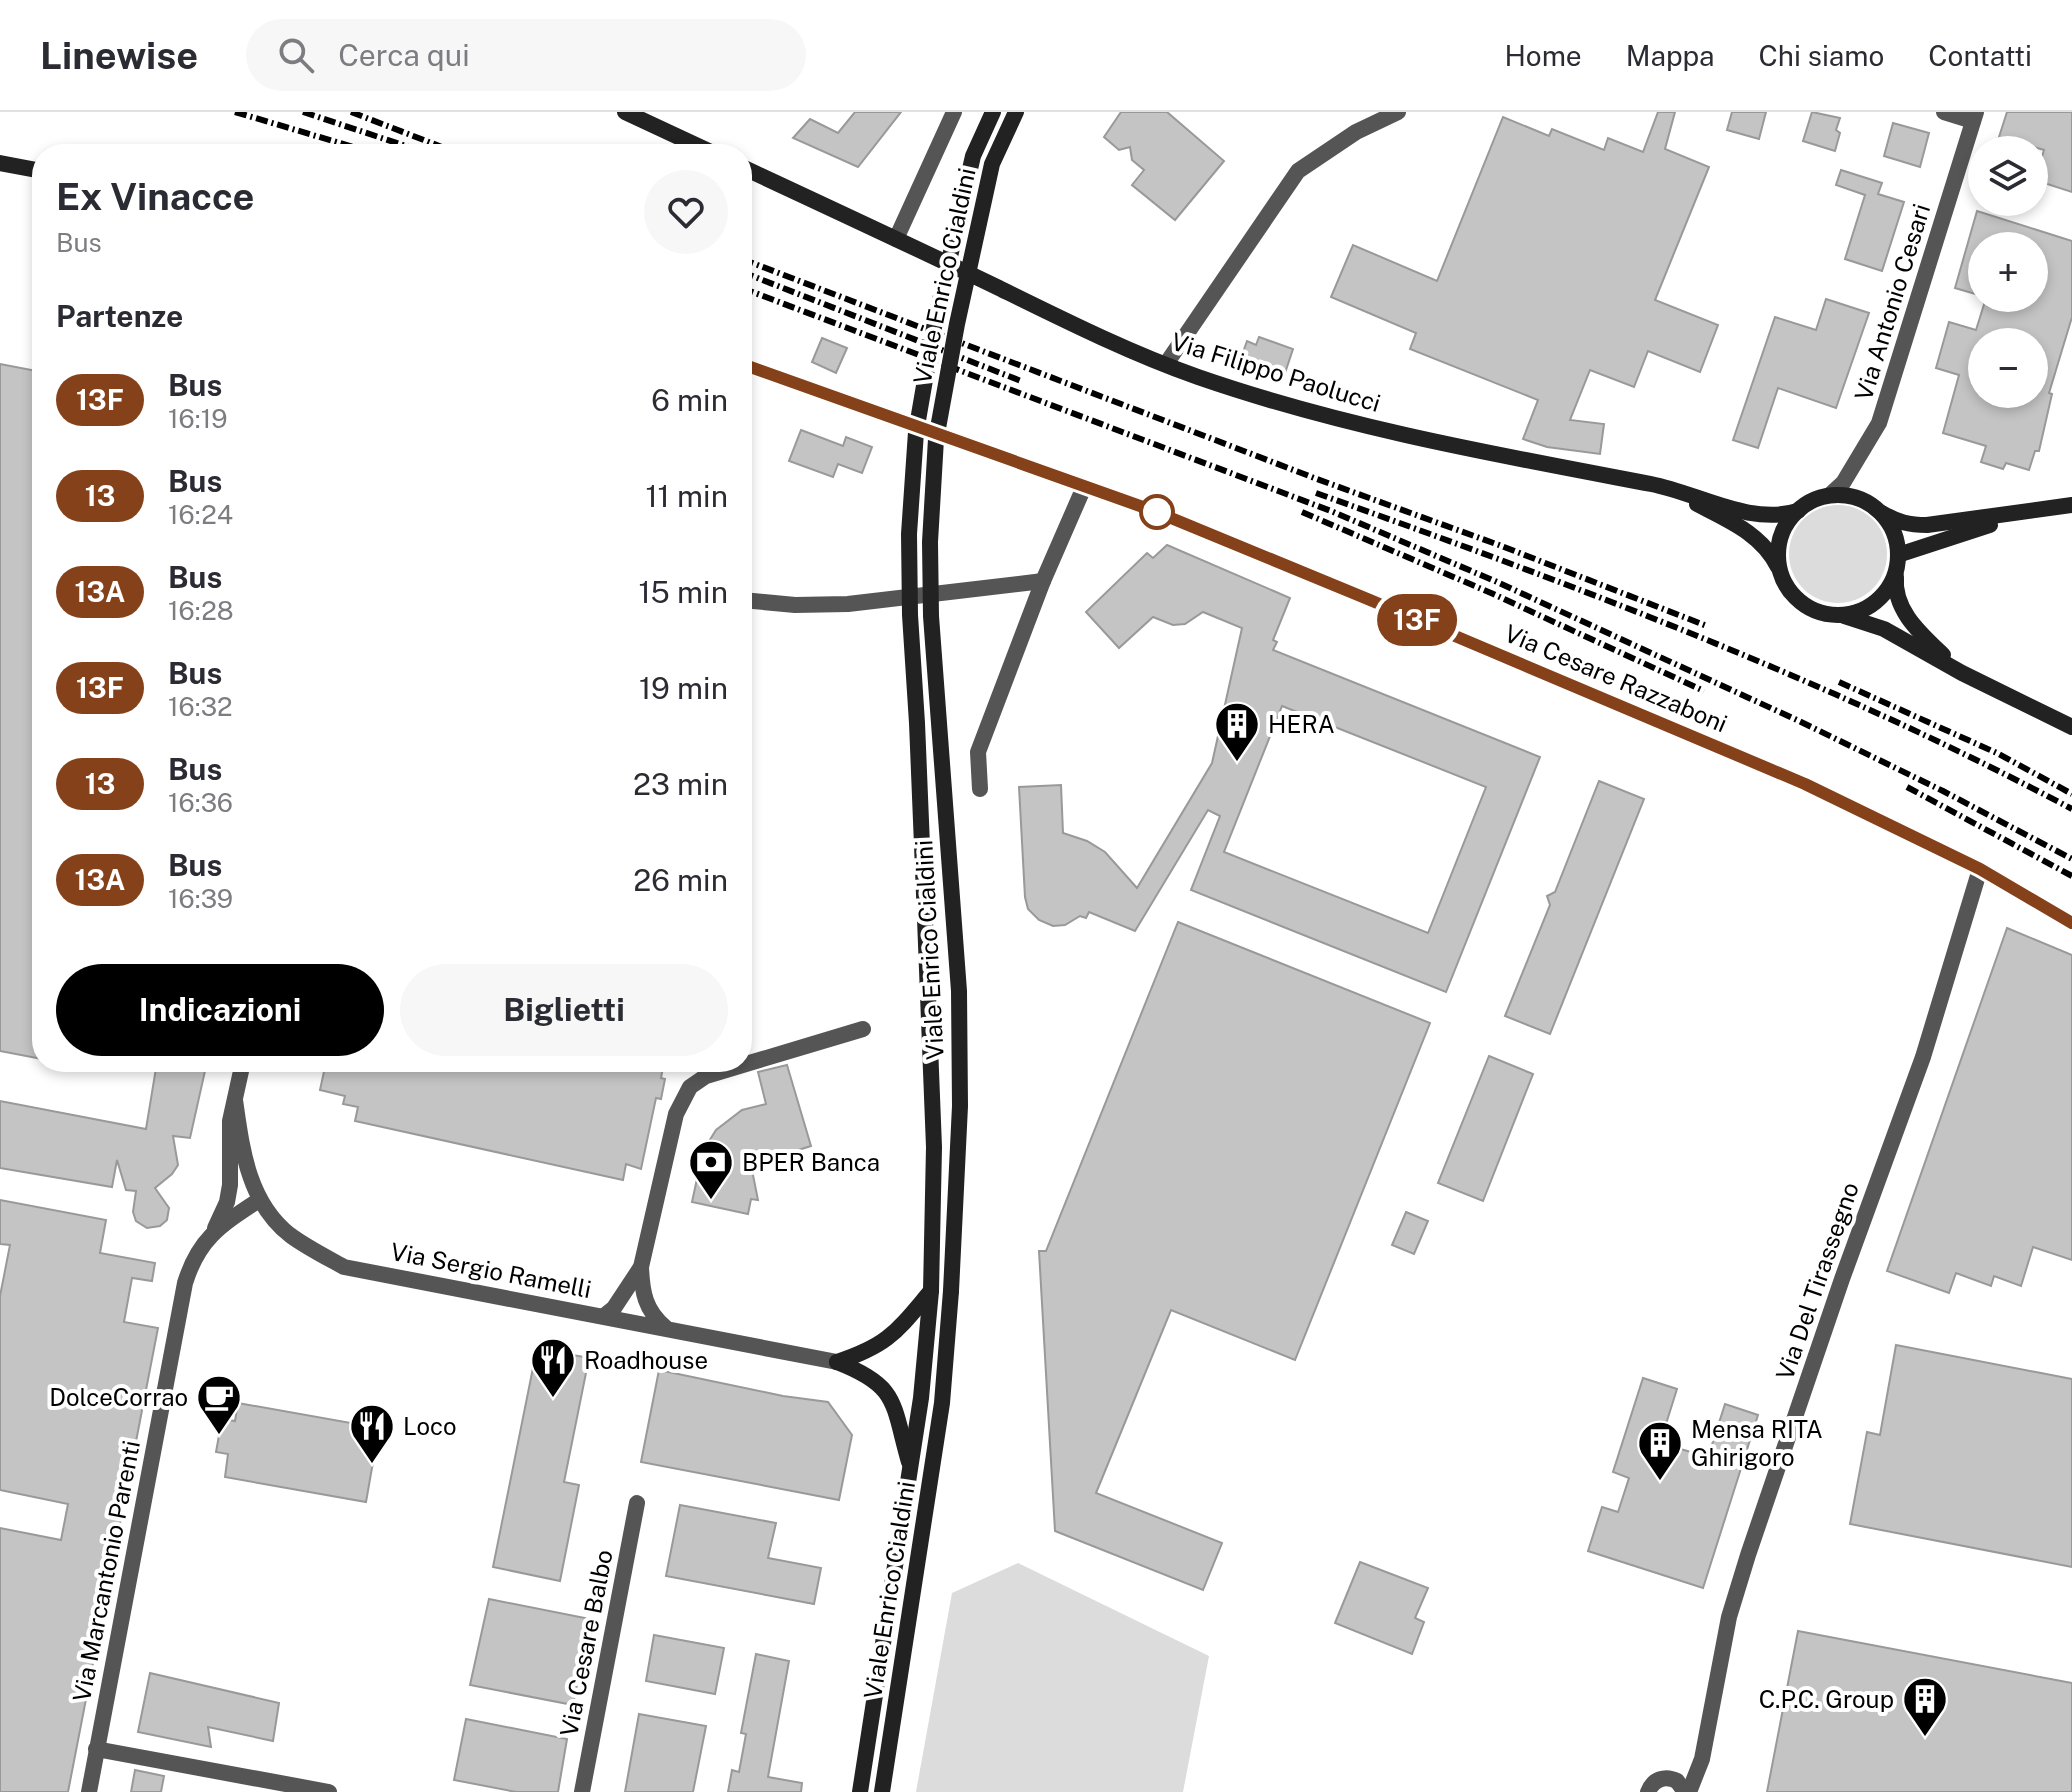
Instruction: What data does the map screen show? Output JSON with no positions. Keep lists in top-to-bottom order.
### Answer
{
  "streets": {
    "street": [
      "Viale Enrico Cialdini",
      "Via Antonio Cesari",
      "Via Filippo Paolucci",
      "Via Cesare Razzaboni",
      "Via Sergio Ramelli",
      "Via Del Tirassegno",
      "Via Marcantonio Parenti",
      "Via Cesare Balbo"
    ]
  },
  "crossings": [
    ["Via Antonio Cesari", "Via Filippo Paolucci"],
    ["Via Cesare Razzaboni", "Via Del Tirassegno"],
    ["Via Sergio Ramelli", "Via Marcantonio Parenti"]
  ],
  "places": {
    "building": ["HERA", "Mensa RITA Ghirigoro", "C.P.C. Group"],
    "bank": ["BPER Banca"],
    "restaurant": ["Roadhouse", "Loco"],
    "cafe": ["DolceCorrao"]
  },
  "lines": ["bus line 13F"],
  "page": {
    "header": "Linewise",
    "search": "Cerca qui",
    "nav": [
      "Home",
      "Mappa",
      "Chi siamo",
      "Contatti"
    ],
    "on_map": "13F",
    "map_buttons": ["+", "−"],
    "heading": [
      ["Ex Vinacce", "Bus"],
      "Partenze"
    ],
    "list": [
      {
        "mark": "13F",
        "name": "Bus",
        "note": "16:19",
        "value": "6 min"
      },
      {
        "mark": "13",
        "name": "Bus",
        "note": "16:24",
        "value": "11 min"
      },
      {
        "mark": "13A",
        "name": "Bus",
        "note": "16:28",
        "value": "15 min"
      },
      {
        "mark": "13F",
        "name": "Bus",
        "note": "16:32",
        "value": "19 min"
      },
      {
        "mark": "13",
        "name": "Bus",
        "note": "16:36",
        "value": "23 min"
      },
      {
        "mark": "13A",
        "name": "Bus",
        "note": "16:39",
        "value": "26 min"
      }
    ],
    "buttons": ["Indicazioni", "Biglietti"]
  }
}
